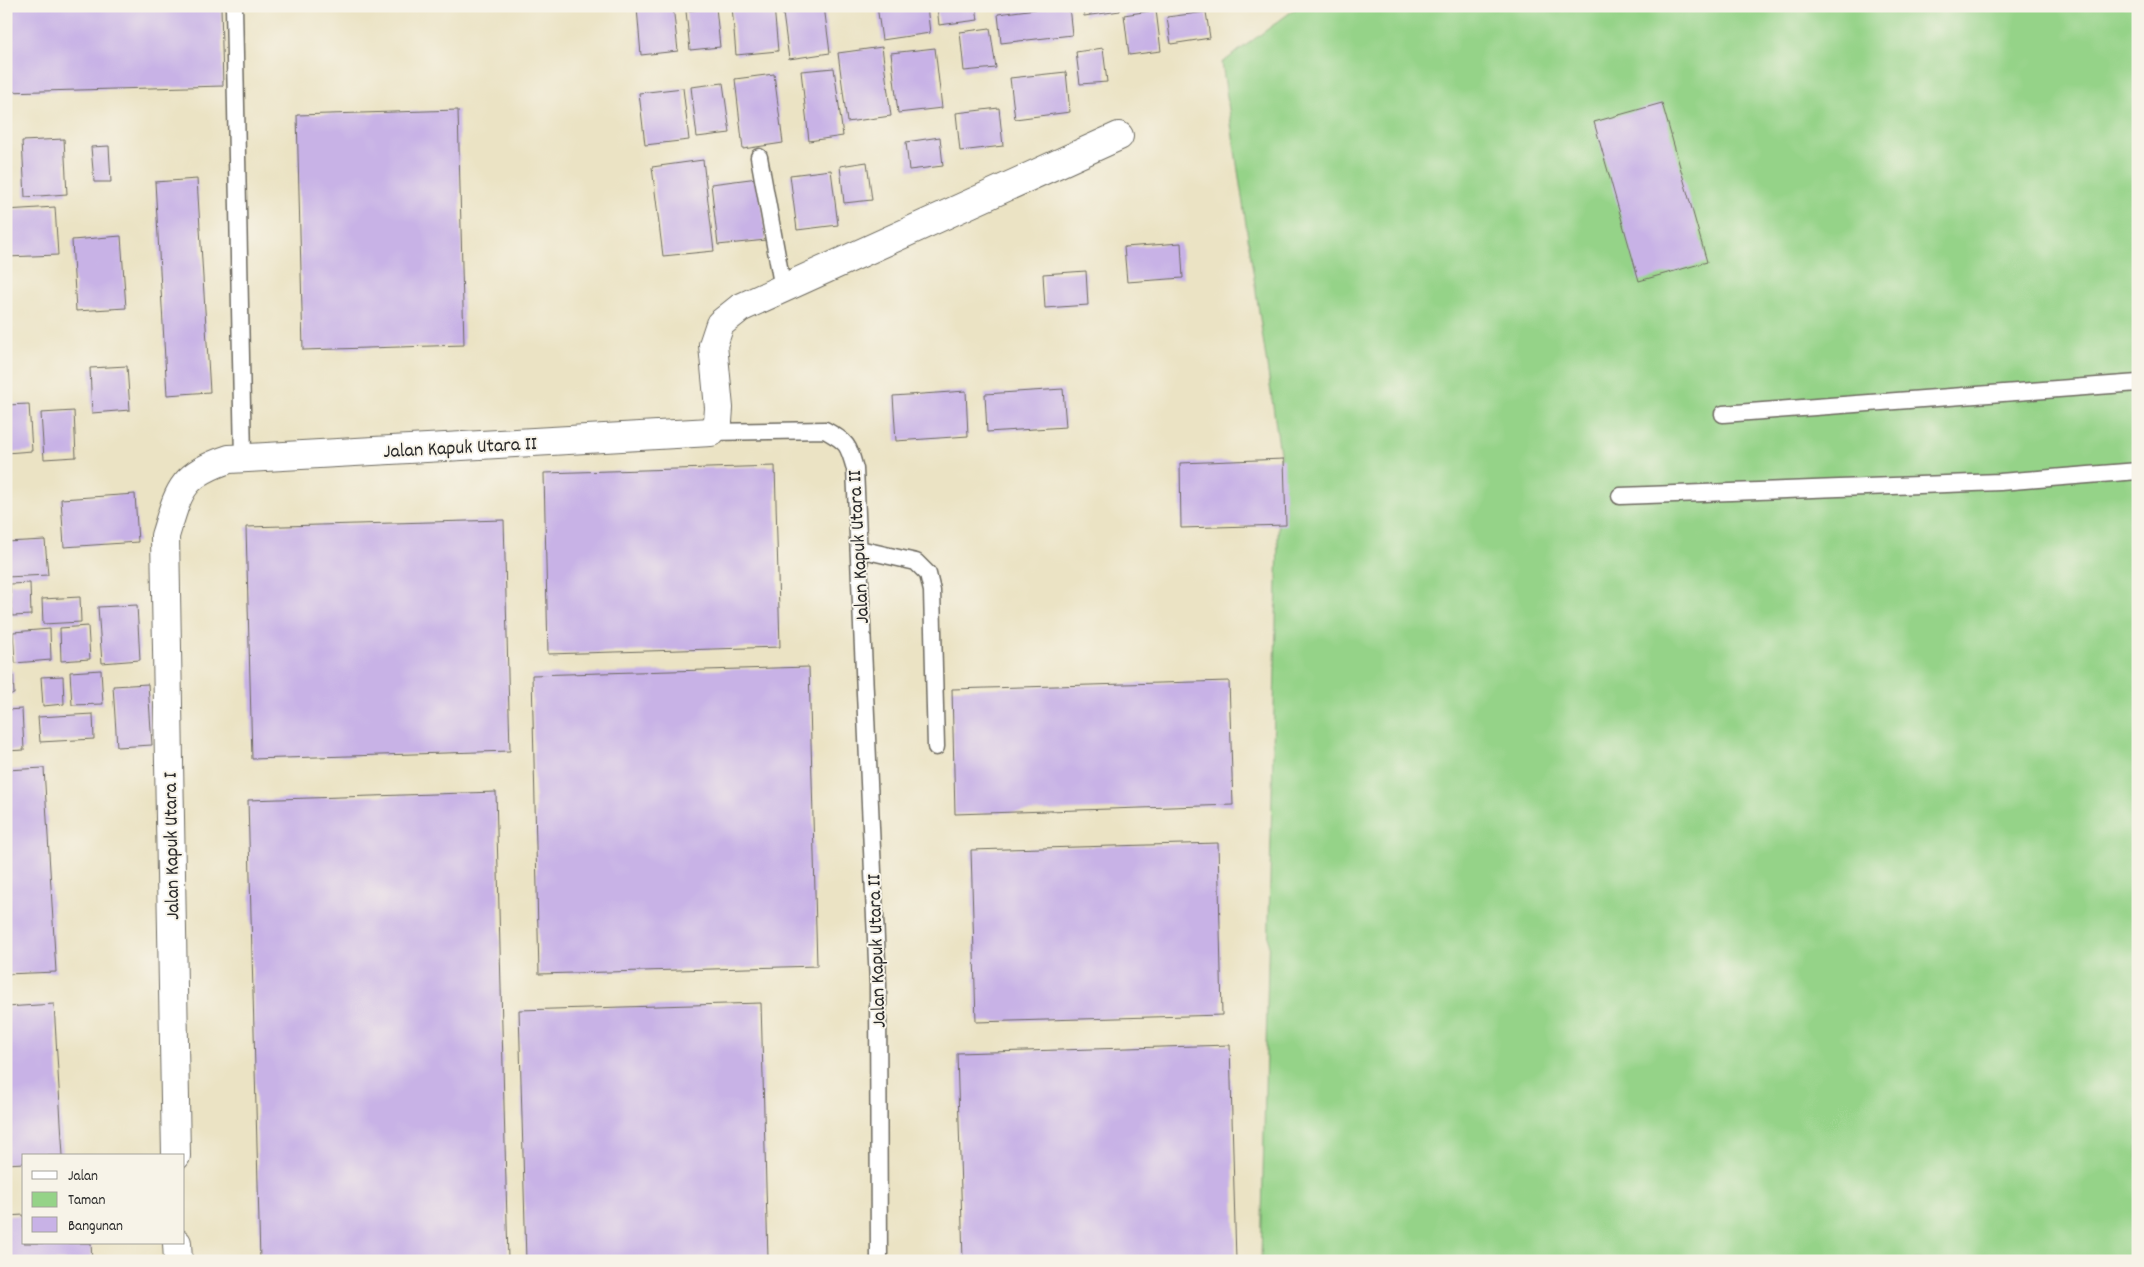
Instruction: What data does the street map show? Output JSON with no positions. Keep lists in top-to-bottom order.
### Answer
{
  "streets": {
    "street": ["Jalan Kapuk Utara II", "Jalan Kapuk Utara I"]
  },
  "crossings": [
    ["Jalan Kapuk Utara II", "Jalan Kapuk Utara I"]
  ],
  "legend": ["Jalan", "Taman", "Bangunan"]
}
